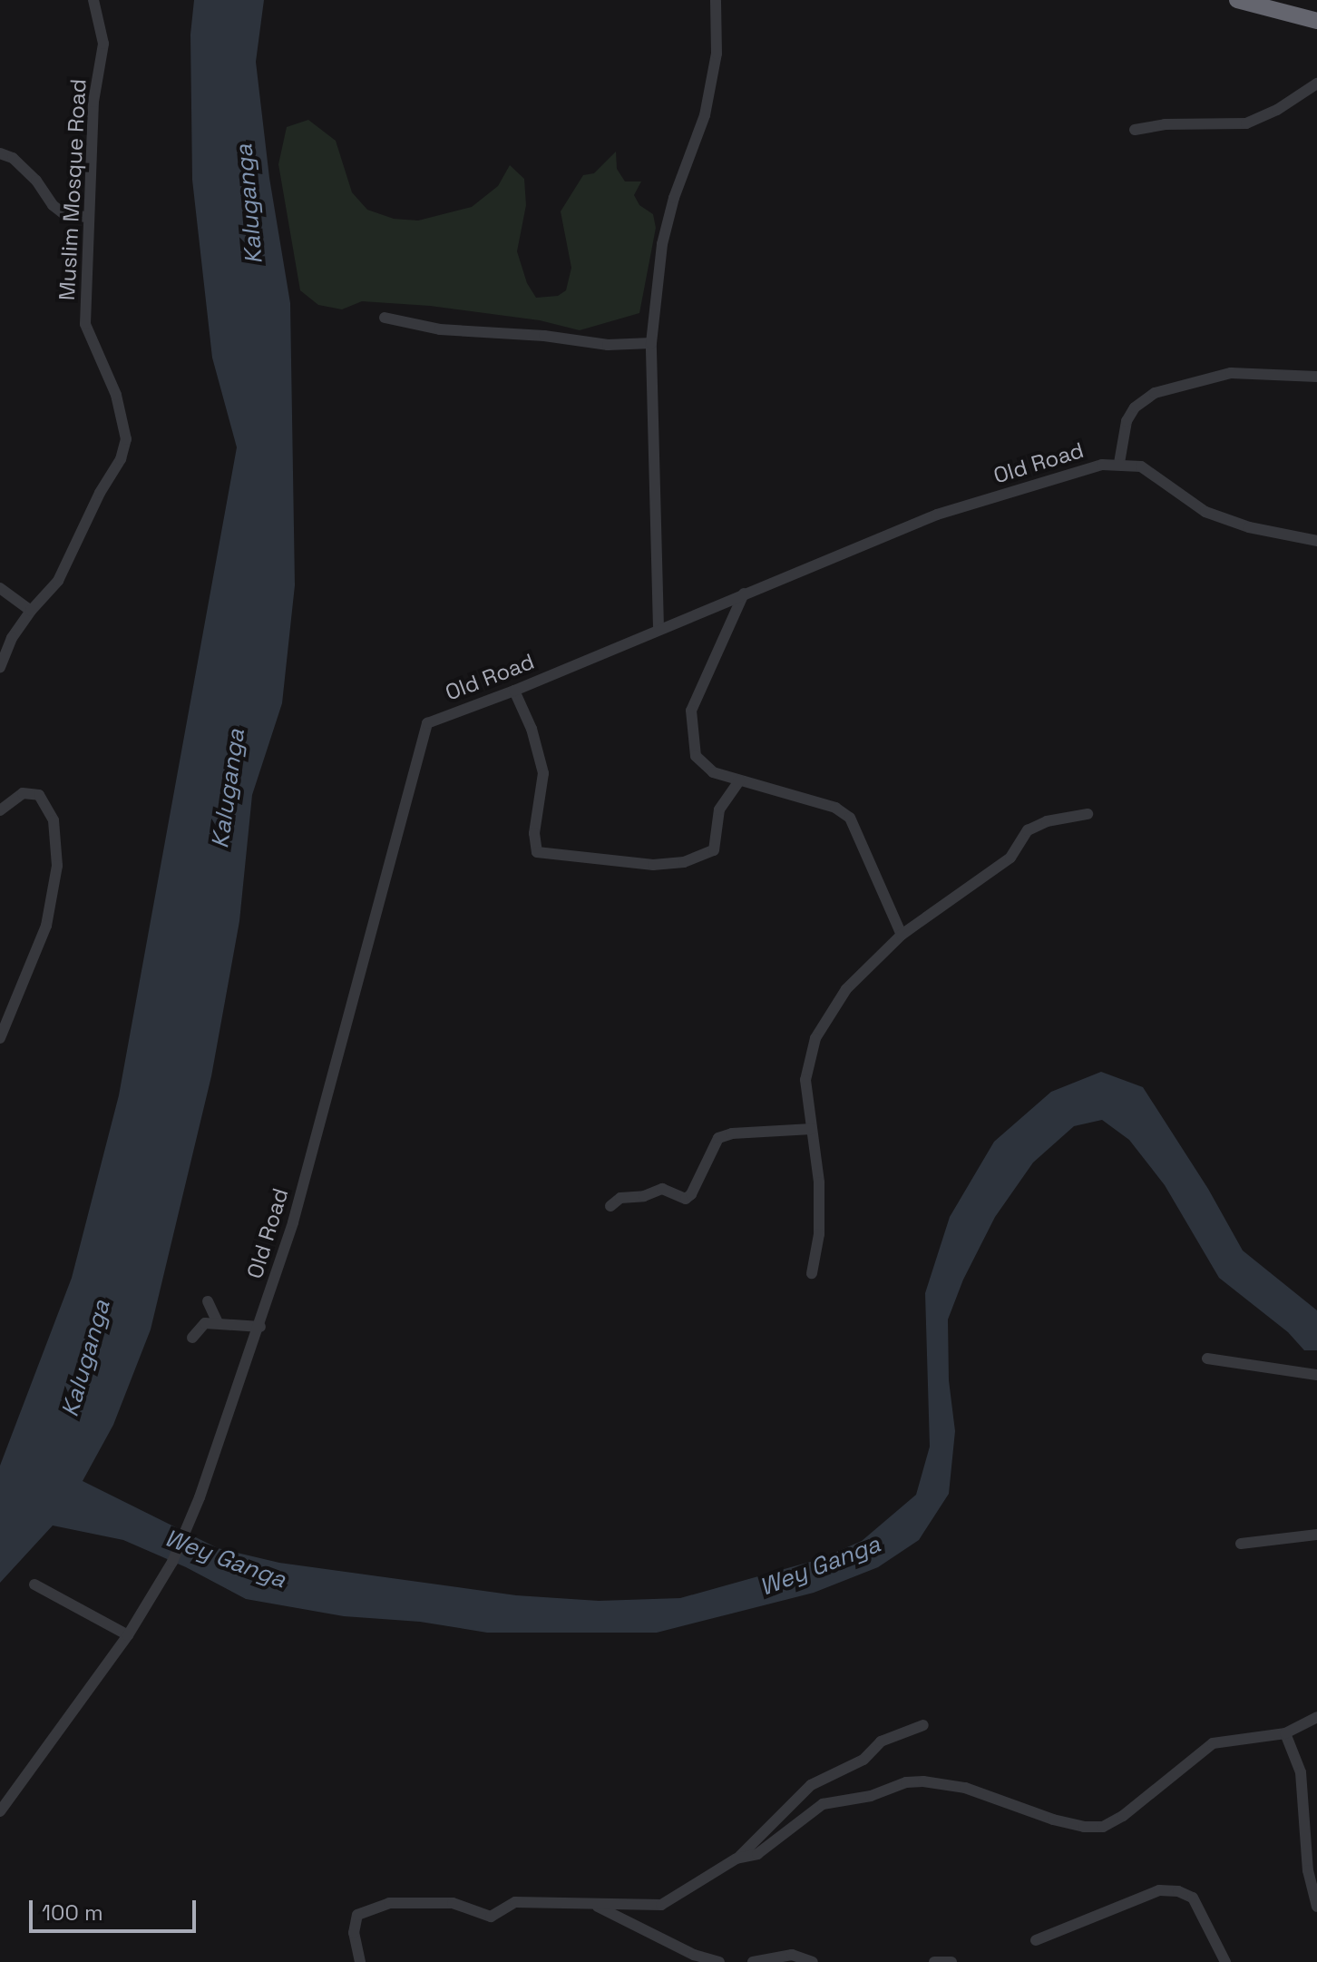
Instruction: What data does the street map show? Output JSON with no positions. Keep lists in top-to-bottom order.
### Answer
{
  "streets": {
    "street": ["Muslim Mosque Road", "Old Road"]
  },
  "water": ["Kaluganga", "Wey Ganga"],
  "scale_bar": "100 m"
}
